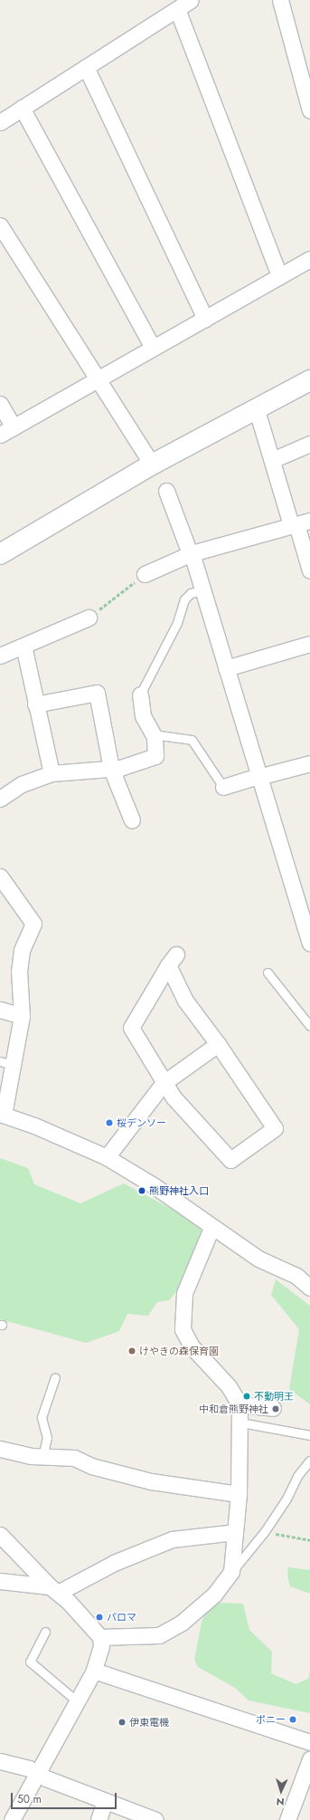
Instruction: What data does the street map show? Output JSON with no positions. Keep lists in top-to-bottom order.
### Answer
{
  "places": [
    "桜デンソー",
    "熊野神社入口",
    "けやきの森保育園",
    "不動明王",
    "中和倉熊野神社",
    "パロマ",
    "ポニー",
    "伊東電機"
  ],
  "scale_bar": "50 m",
  "north": "bottom"
}
